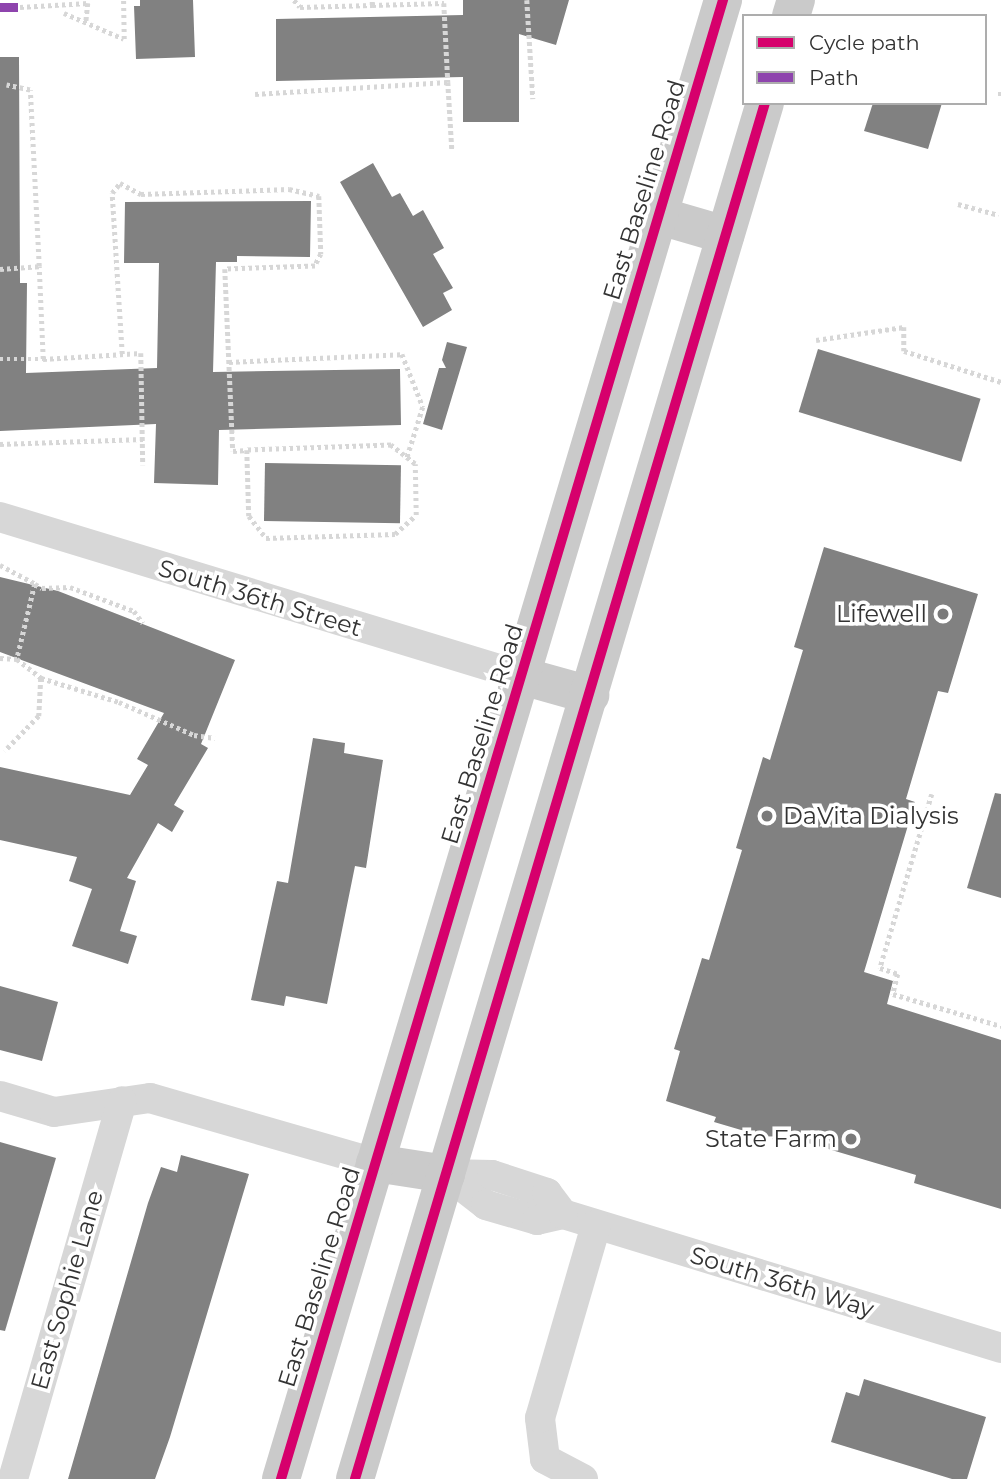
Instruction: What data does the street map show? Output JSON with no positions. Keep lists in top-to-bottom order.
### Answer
{
  "streets": {
    "main road": ["East Baseline Road"],
    "street": ["South 36th Street", "South 36th Way", "East Sophie Lane"]
  },
  "crossings": [
    ["East Baseline Road", "South 36th Street"]
  ],
  "places": ["Lifewell", "DaVita Dialysis", "State Farm"],
  "legend": ["Cycle path", "Path"]
}
